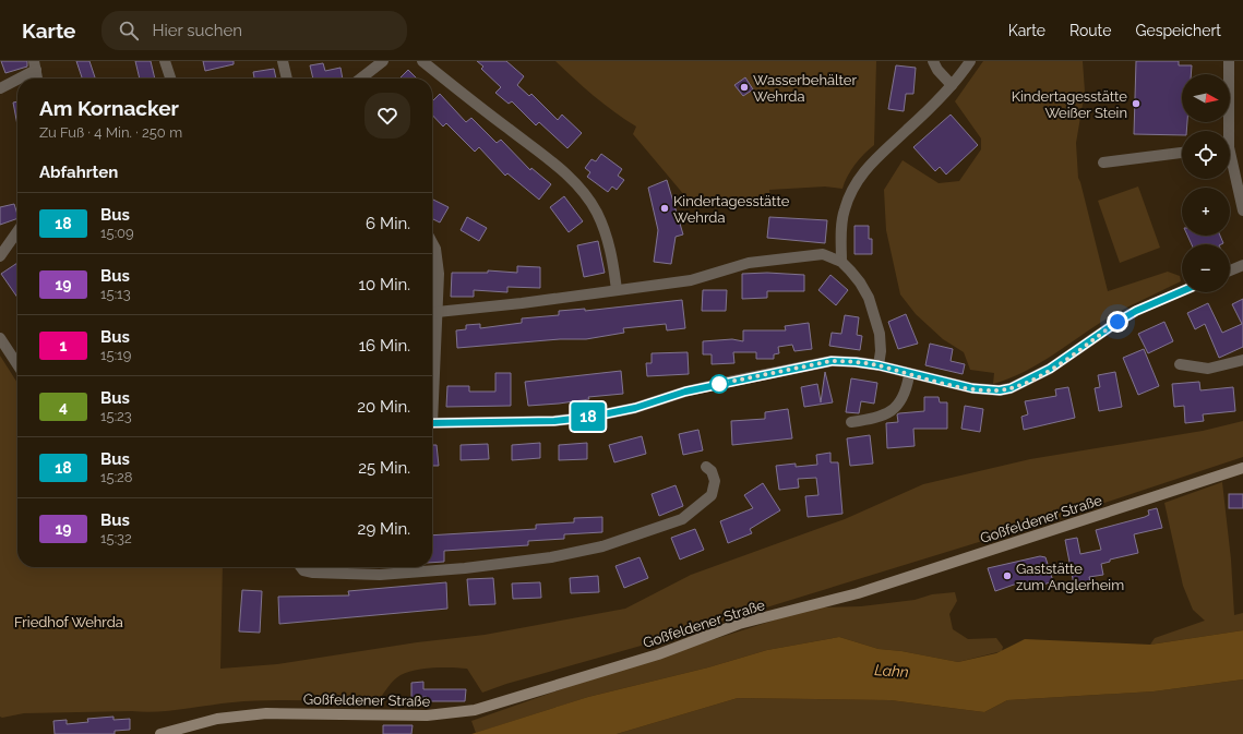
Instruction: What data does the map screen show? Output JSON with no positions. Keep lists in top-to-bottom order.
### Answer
{
  "streets": {
    "main road": ["Goßfeldener Straße"]
  },
  "water": ["Lahn"],
  "parks": ["Friedhof Wehrda"],
  "places": [
    "Wasserbehälter Wehrda",
    "Kindertagesstätte Weißer Stein",
    "Kindertagesstätte Wehrda",
    "Gaststätte zum Anglerheim"
  ],
  "lines": ["bus line 18"],
  "north": "right",
  "page": {
    "header": "Karte",
    "search": "Hier suchen",
    "nav": ["Karte", "Route", "Gespeichert"],
    "on_map": "18",
    "map_buttons": ["+", "−"],
    "heading": [
      ["Am Kornacker", "Zu Fuß · 4 Min. · 250 m"],
      "Abfahrten"
    ],
    "list": [
      {
        "mark": "18",
        "name": "Bus",
        "note": "15:09",
        "value": "6 Min."
      },
      {
        "mark": "19",
        "name": "Bus",
        "note": "15:13",
        "value": "10 Min."
      },
      {
        "mark": "1",
        "name": "Bus",
        "note": "15:19",
        "value": "16 Min."
      },
      {
        "mark": "4",
        "name": "Bus",
        "note": "15:23",
        "value": "20 Min."
      },
      {
        "mark": "18",
        "name": "Bus",
        "note": "15:28",
        "value": "25 Min."
      },
      {
        "mark": "19",
        "name": "Bus",
        "note": "15:32",
        "value": "29 Min."
      }
    ]
  }
}
